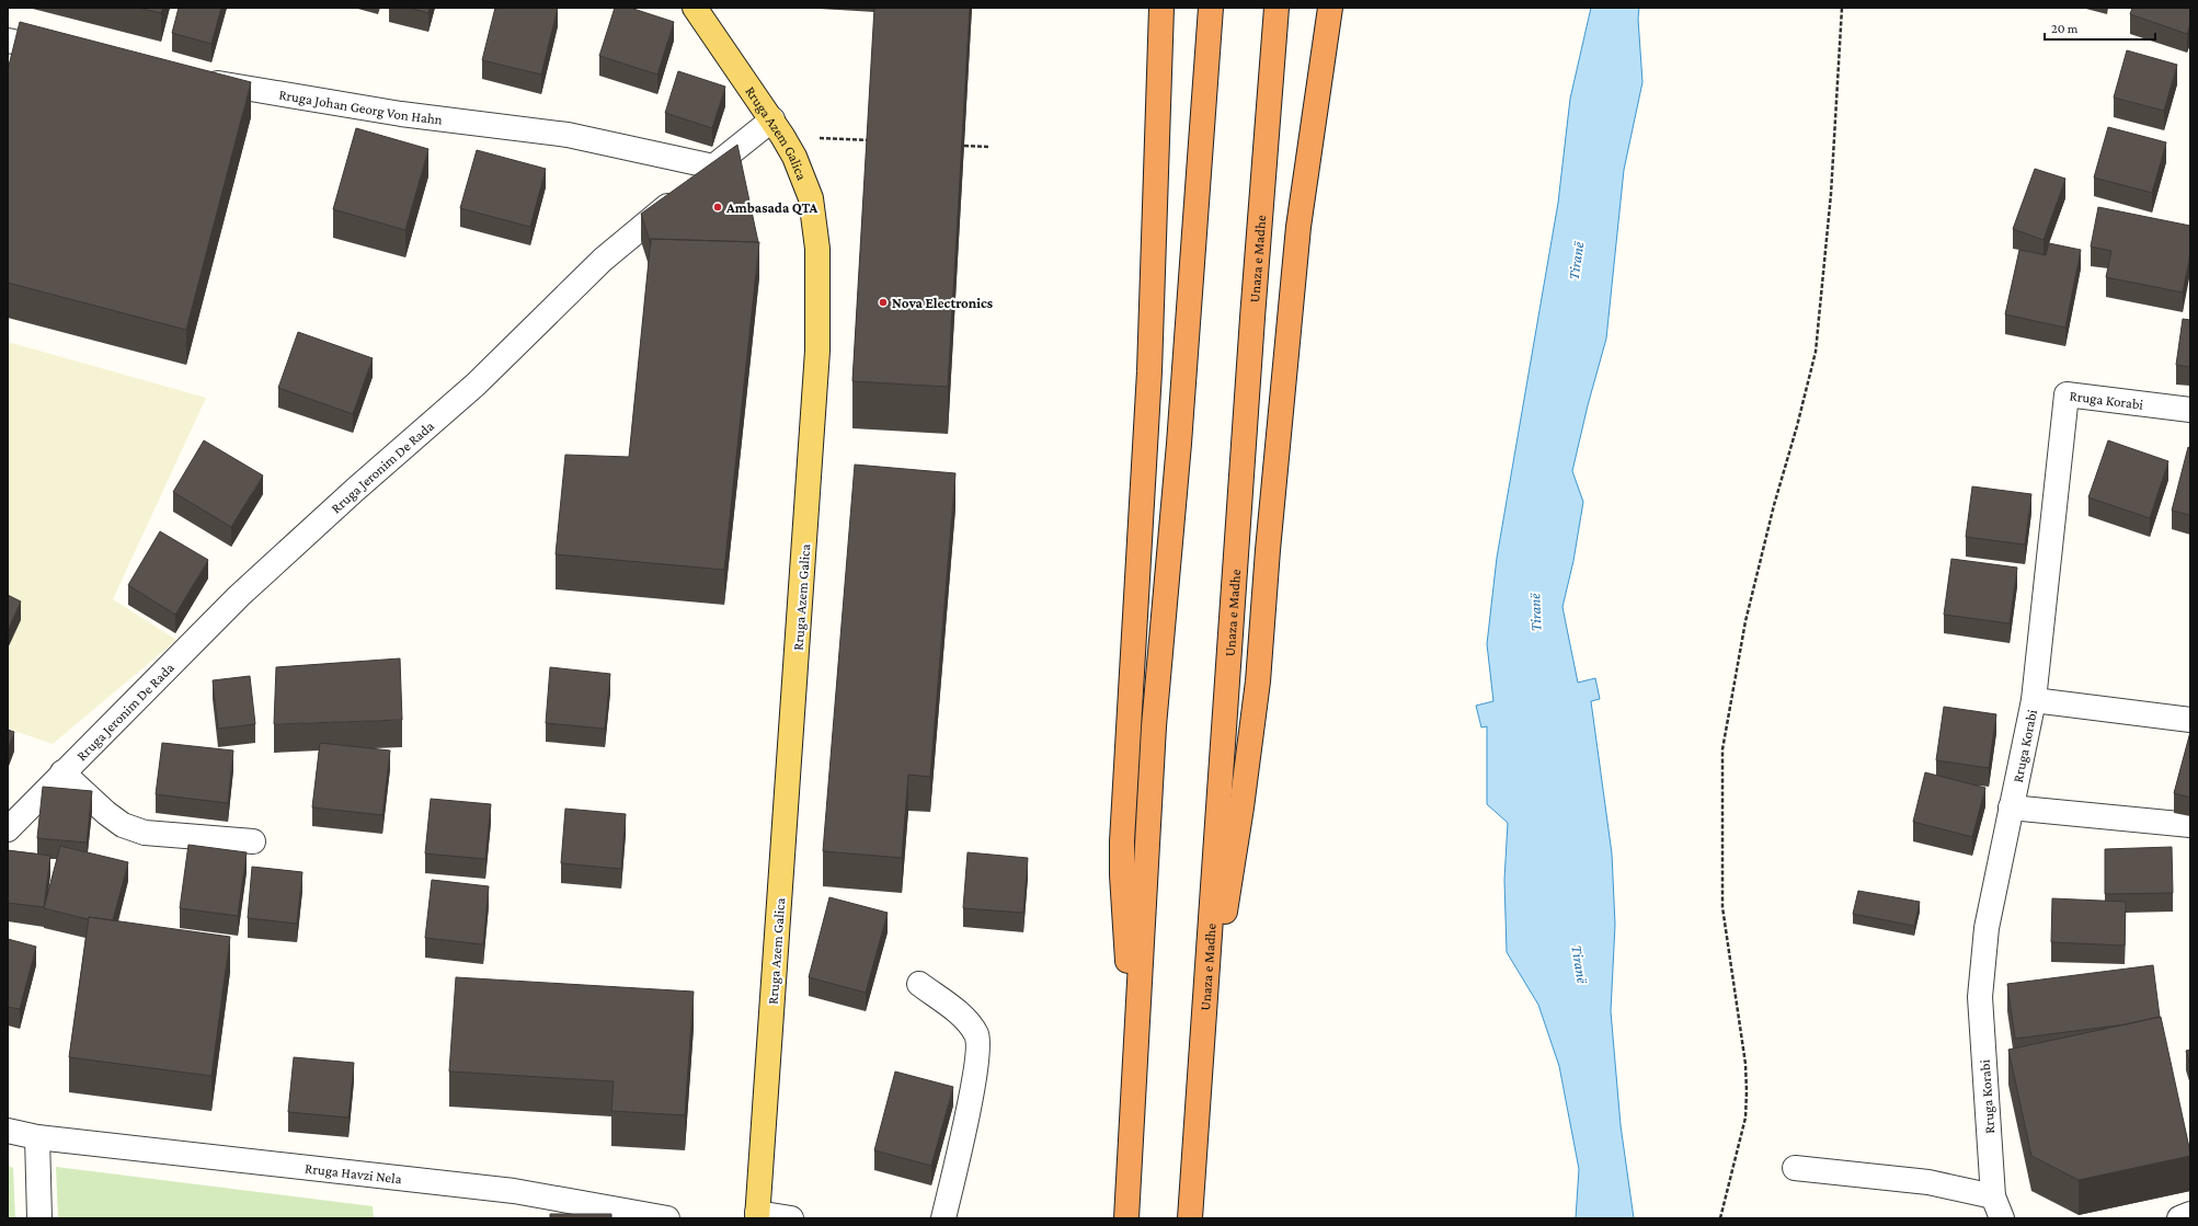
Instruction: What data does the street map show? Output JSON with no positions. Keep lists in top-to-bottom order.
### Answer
{
  "streets": {
    "highway": ["Unaza e Madhe"],
    "main road": ["Rruga Azem Galica"],
    "street": [
      "Rruga Johan Georg Von Hahn",
      "Rruga Korabi",
      "Rruga Jeronim De Rada",
      "Rruga Havzi Nela"
    ]
  },
  "crossings": [
    ["Rruga Johan Georg Von Hahn", "Rruga Jeronim De Rada"],
    ["Rruga Azem Galica", "Rruga Jeronim De Rada"]
  ],
  "water": ["Tiranë"],
  "places": ["Ambasada QTA", "Nova Electronics"],
  "scale_bar": "20 m"
}
